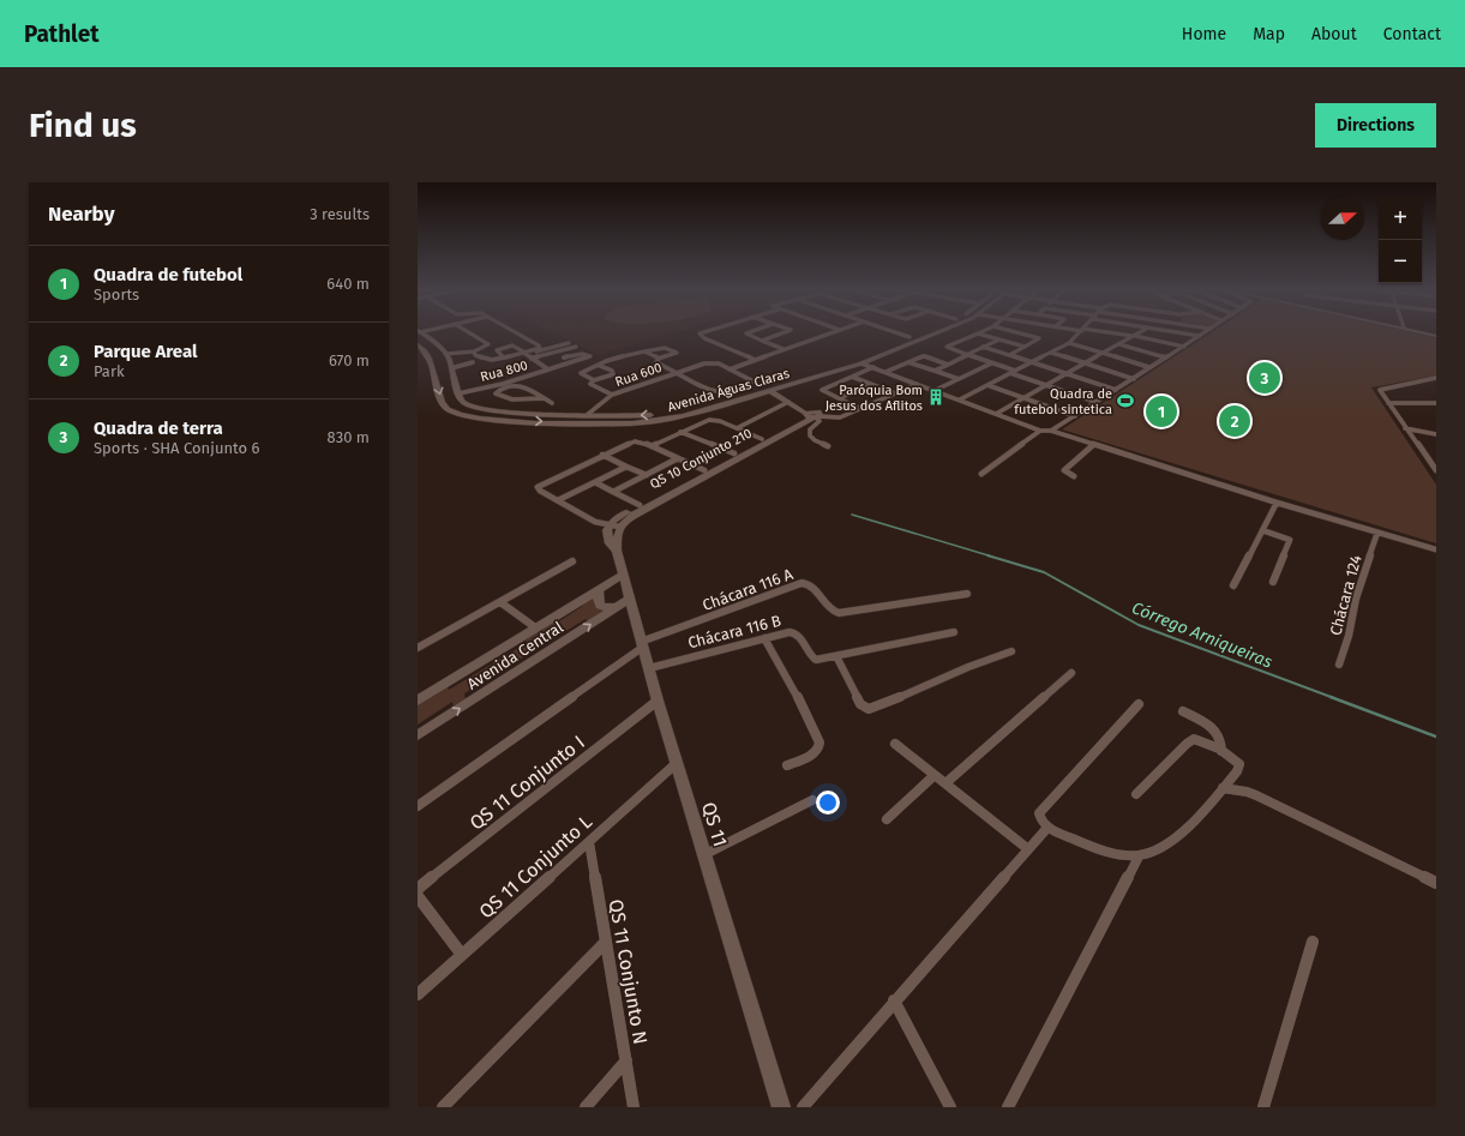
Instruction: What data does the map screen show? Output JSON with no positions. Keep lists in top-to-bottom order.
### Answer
{
  "streets": {
    "main road": [
      "Avenida Águas Claras",
      "QS 10 Conjunto 210",
      "Avenida Central",
      "QS 11"
    ],
    "street": [
      "Rua 800",
      "Rua 600",
      "Chácara 116 A",
      "Chácara 124",
      "Chácara 116 B",
      "QS 11 Conjunto I",
      "QS 11 Conjunto L",
      "QS 11 Conjunto N"
    ]
  },
  "crossings": [
    ["Rua 800", "Avenida Águas Claras"],
    ["Rua 600", "Avenida Águas Claras"],
    ["QS 10 Conjunto 210", "QS 11"],
    ["Chácara 116 A", "QS 11"],
    ["Chácara 116 B", "QS 11"],
    ["Avenida Central", "QS 11"],
    ["QS 11 Conjunto I", "QS 11"],
    ["QS 11", "QS 11 Conjunto L"],
    ["QS 11 Conjunto L", "QS 11 Conjunto N"]
  ],
  "water": ["Córrego Arniqueiras"],
  "places": {
    "building": ["Paróquia Bom Jesus dos Aflitos"],
    "sports": ["Quadra de futebol sintetica"]
  },
  "north": "right",
  "page": {
    "header": "Pathlet",
    "nav": [
      "Home",
      "Map",
      "About",
      "Contact"
    ],
    "buttons": "Directions",
    "title": "Find us",
    "heading": ["Nearby", "3 results"],
    "map_buttons": ["+", "−"],
    "list": [
      {
        "mark": "1",
        "name": "Quadra de futebol",
        "note": "Sports",
        "value": "640 m"
      },
      {
        "mark": "2",
        "name": "Parque Areal",
        "note": "Park",
        "value": "670 m"
      },
      {
        "mark": "3",
        "name": "Quadra de terra",
        "note": "Sports · SHA Conjunto 6",
        "value": "830 m"
      }
    ],
    "pins": ["3", "1", "2"]
  }
}
